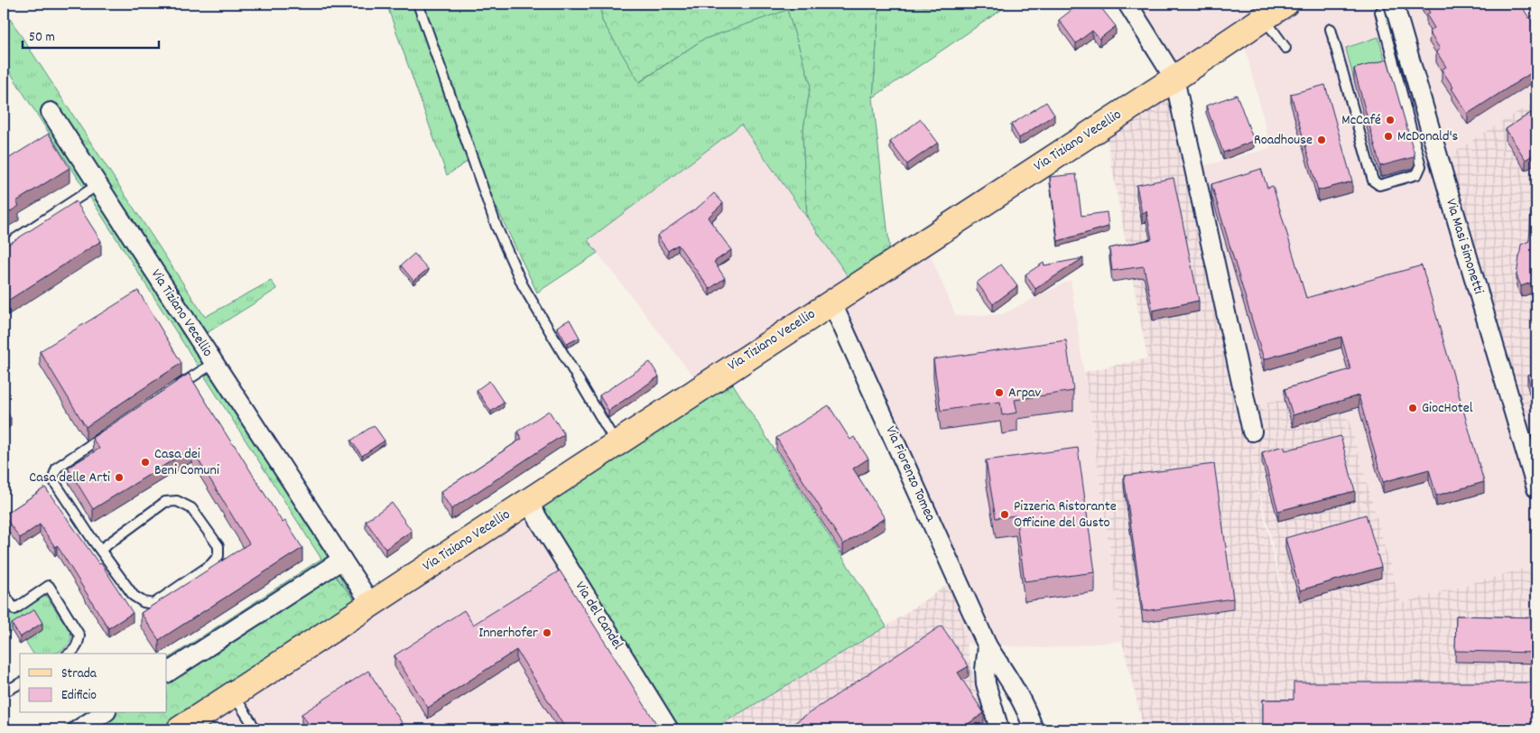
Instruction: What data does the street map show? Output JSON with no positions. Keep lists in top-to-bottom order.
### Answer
{
  "streets": {
    "main road": ["Via Tiziano Vecellio"],
    "street": ["Via Masi Simonetti", "Via Fiorenzo Tomea", "Via del Candel"]
  },
  "crossings": [
    ["Via Tiziano Vecellio", "Via Fiorenzo Tomea"],
    ["Via Tiziano Vecellio", "Via del Candel"]
  ],
  "places": [
    "McCafé",
    "McDonald's",
    "Roadhouse",
    "Arpav",
    "GiocHotel",
    "Casa dei Beni Comuni",
    "Casa delle Arti",
    "Pizzeria Ristorante Officine del Gusto",
    "Innerhofer"
  ],
  "legend": ["Strada", "Edificio"],
  "scale_bar": "50 m"
}
